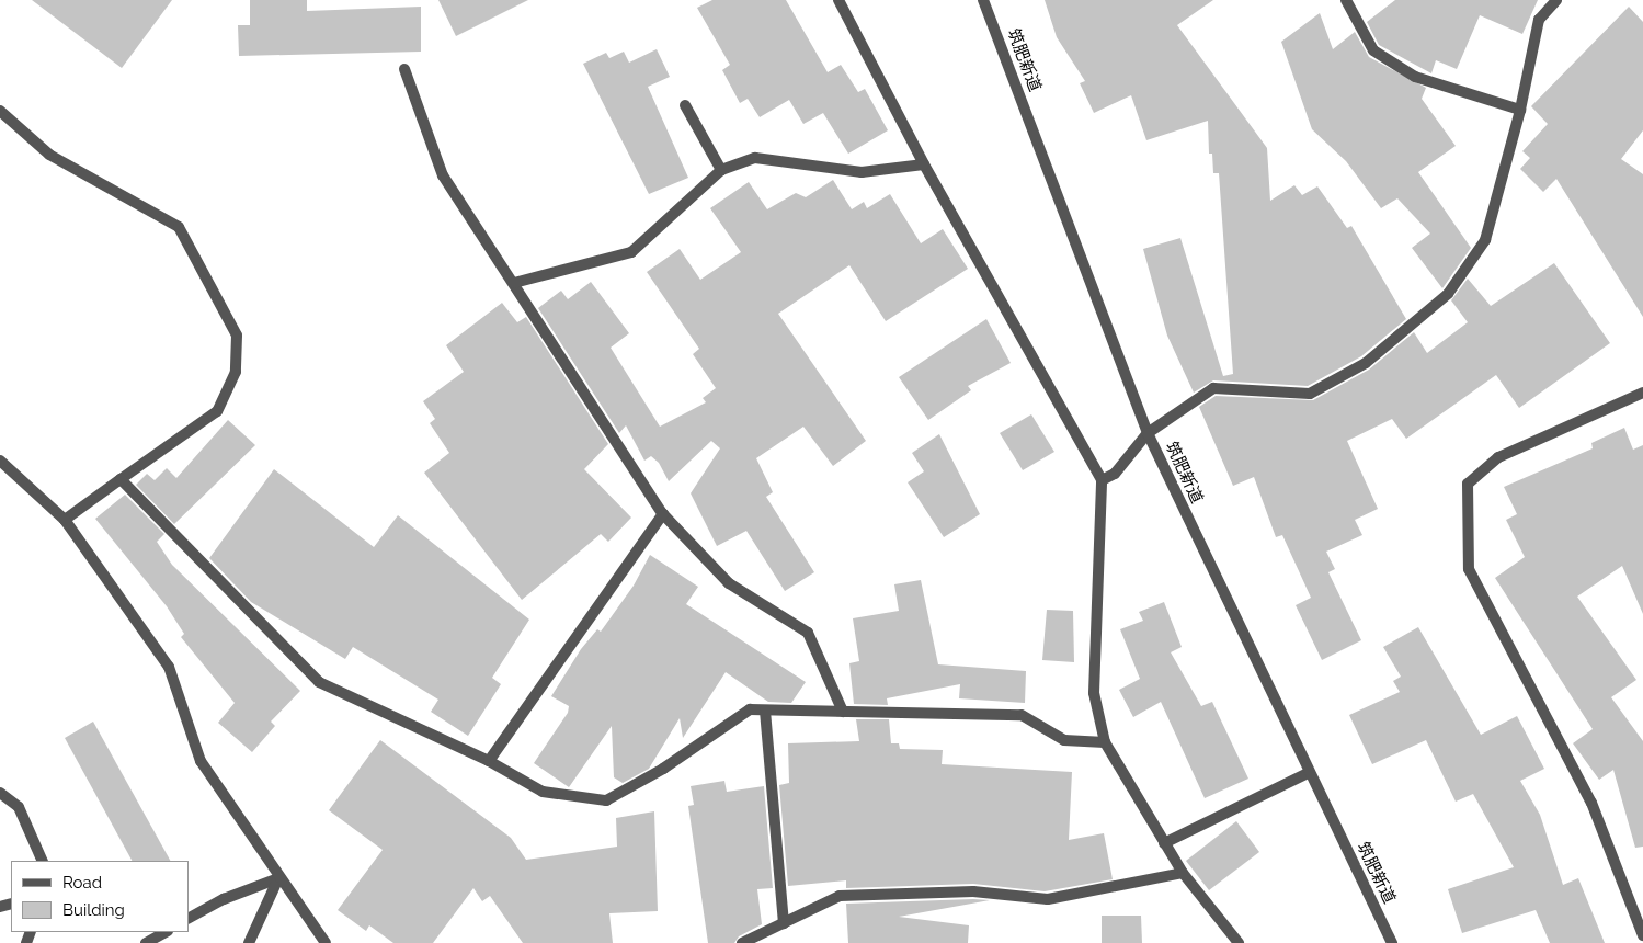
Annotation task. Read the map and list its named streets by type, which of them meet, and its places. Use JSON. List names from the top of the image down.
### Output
{
  "streets": {
    "street": ["筑肥新道"]
  },
  "legend": ["Road", "Building"]
}
